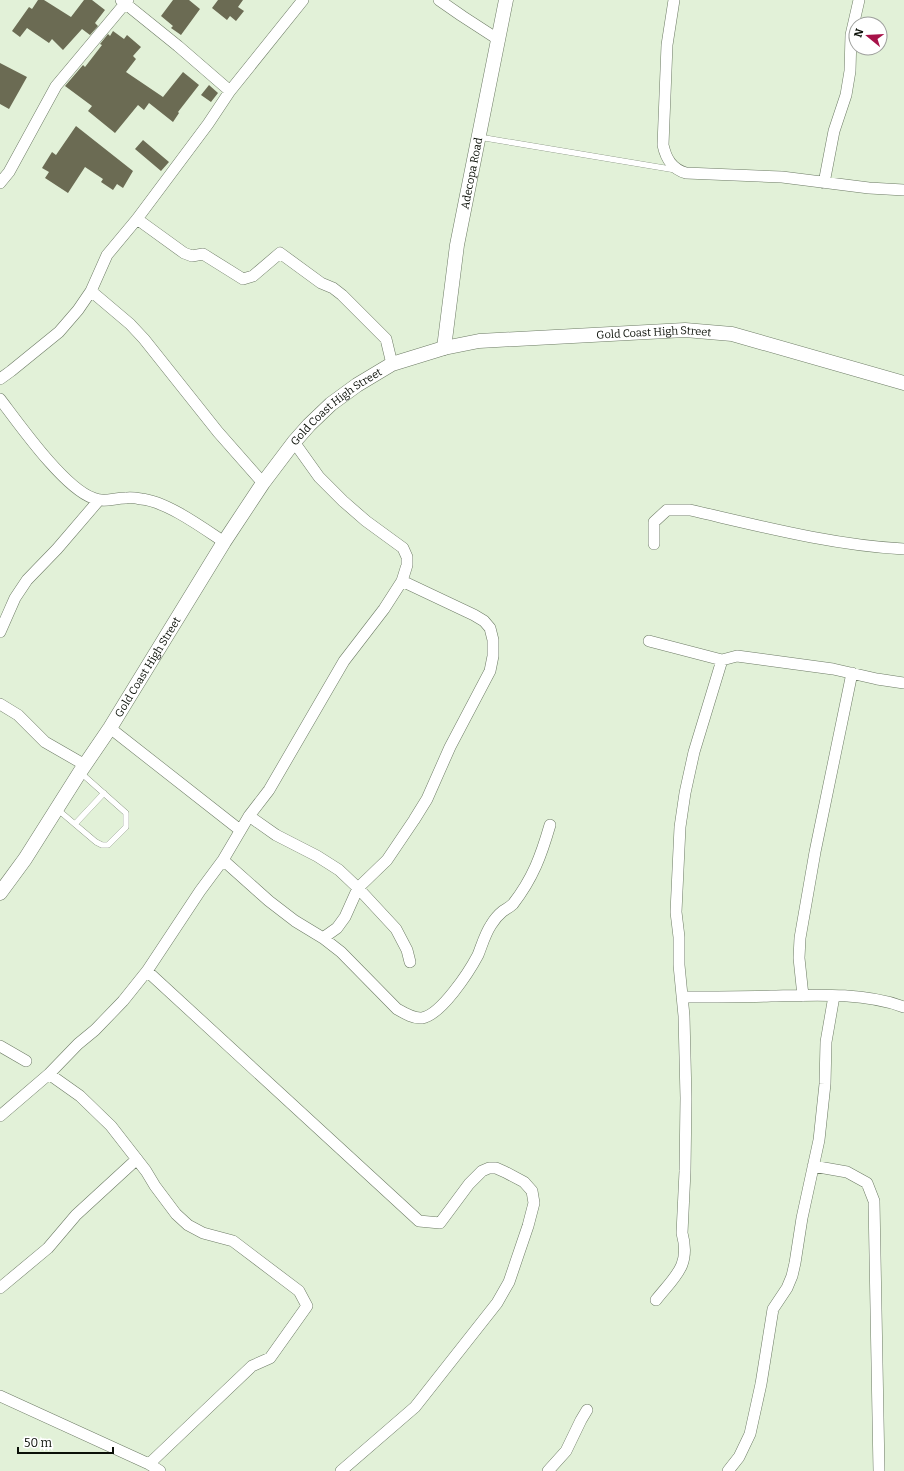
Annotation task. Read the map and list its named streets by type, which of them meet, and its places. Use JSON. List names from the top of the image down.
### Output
{
  "streets": {
    "street": ["Adecopa Road", "Gold Coast High Street"]
  },
  "crossings": [
    ["Adecopa Road", "Gold Coast High Street"]
  ],
  "scale_bar": "50 m",
  "north": "left"
}
